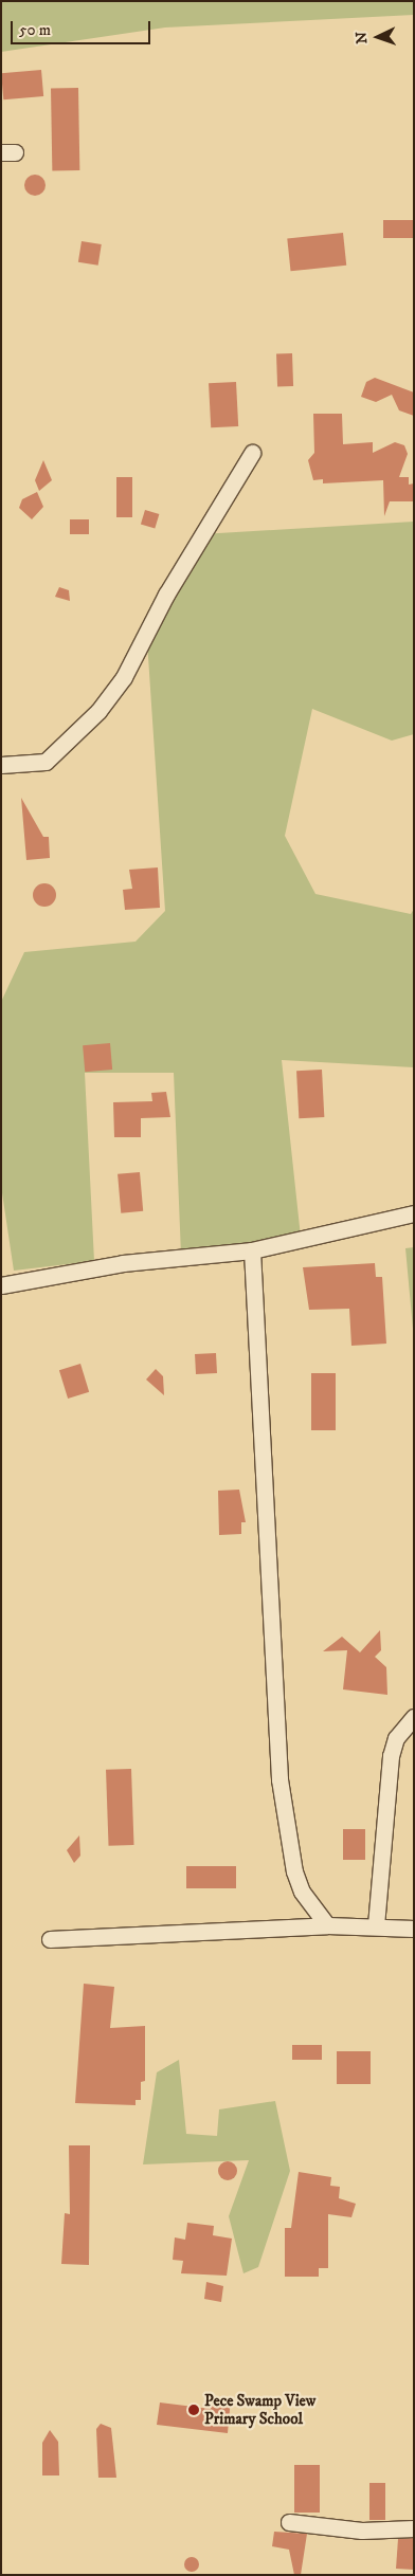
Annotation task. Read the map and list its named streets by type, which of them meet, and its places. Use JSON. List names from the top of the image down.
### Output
{
  "places": ["Pece Swamp View Primary School"],
  "scale_bar": "50 m",
  "north": "left"
}
